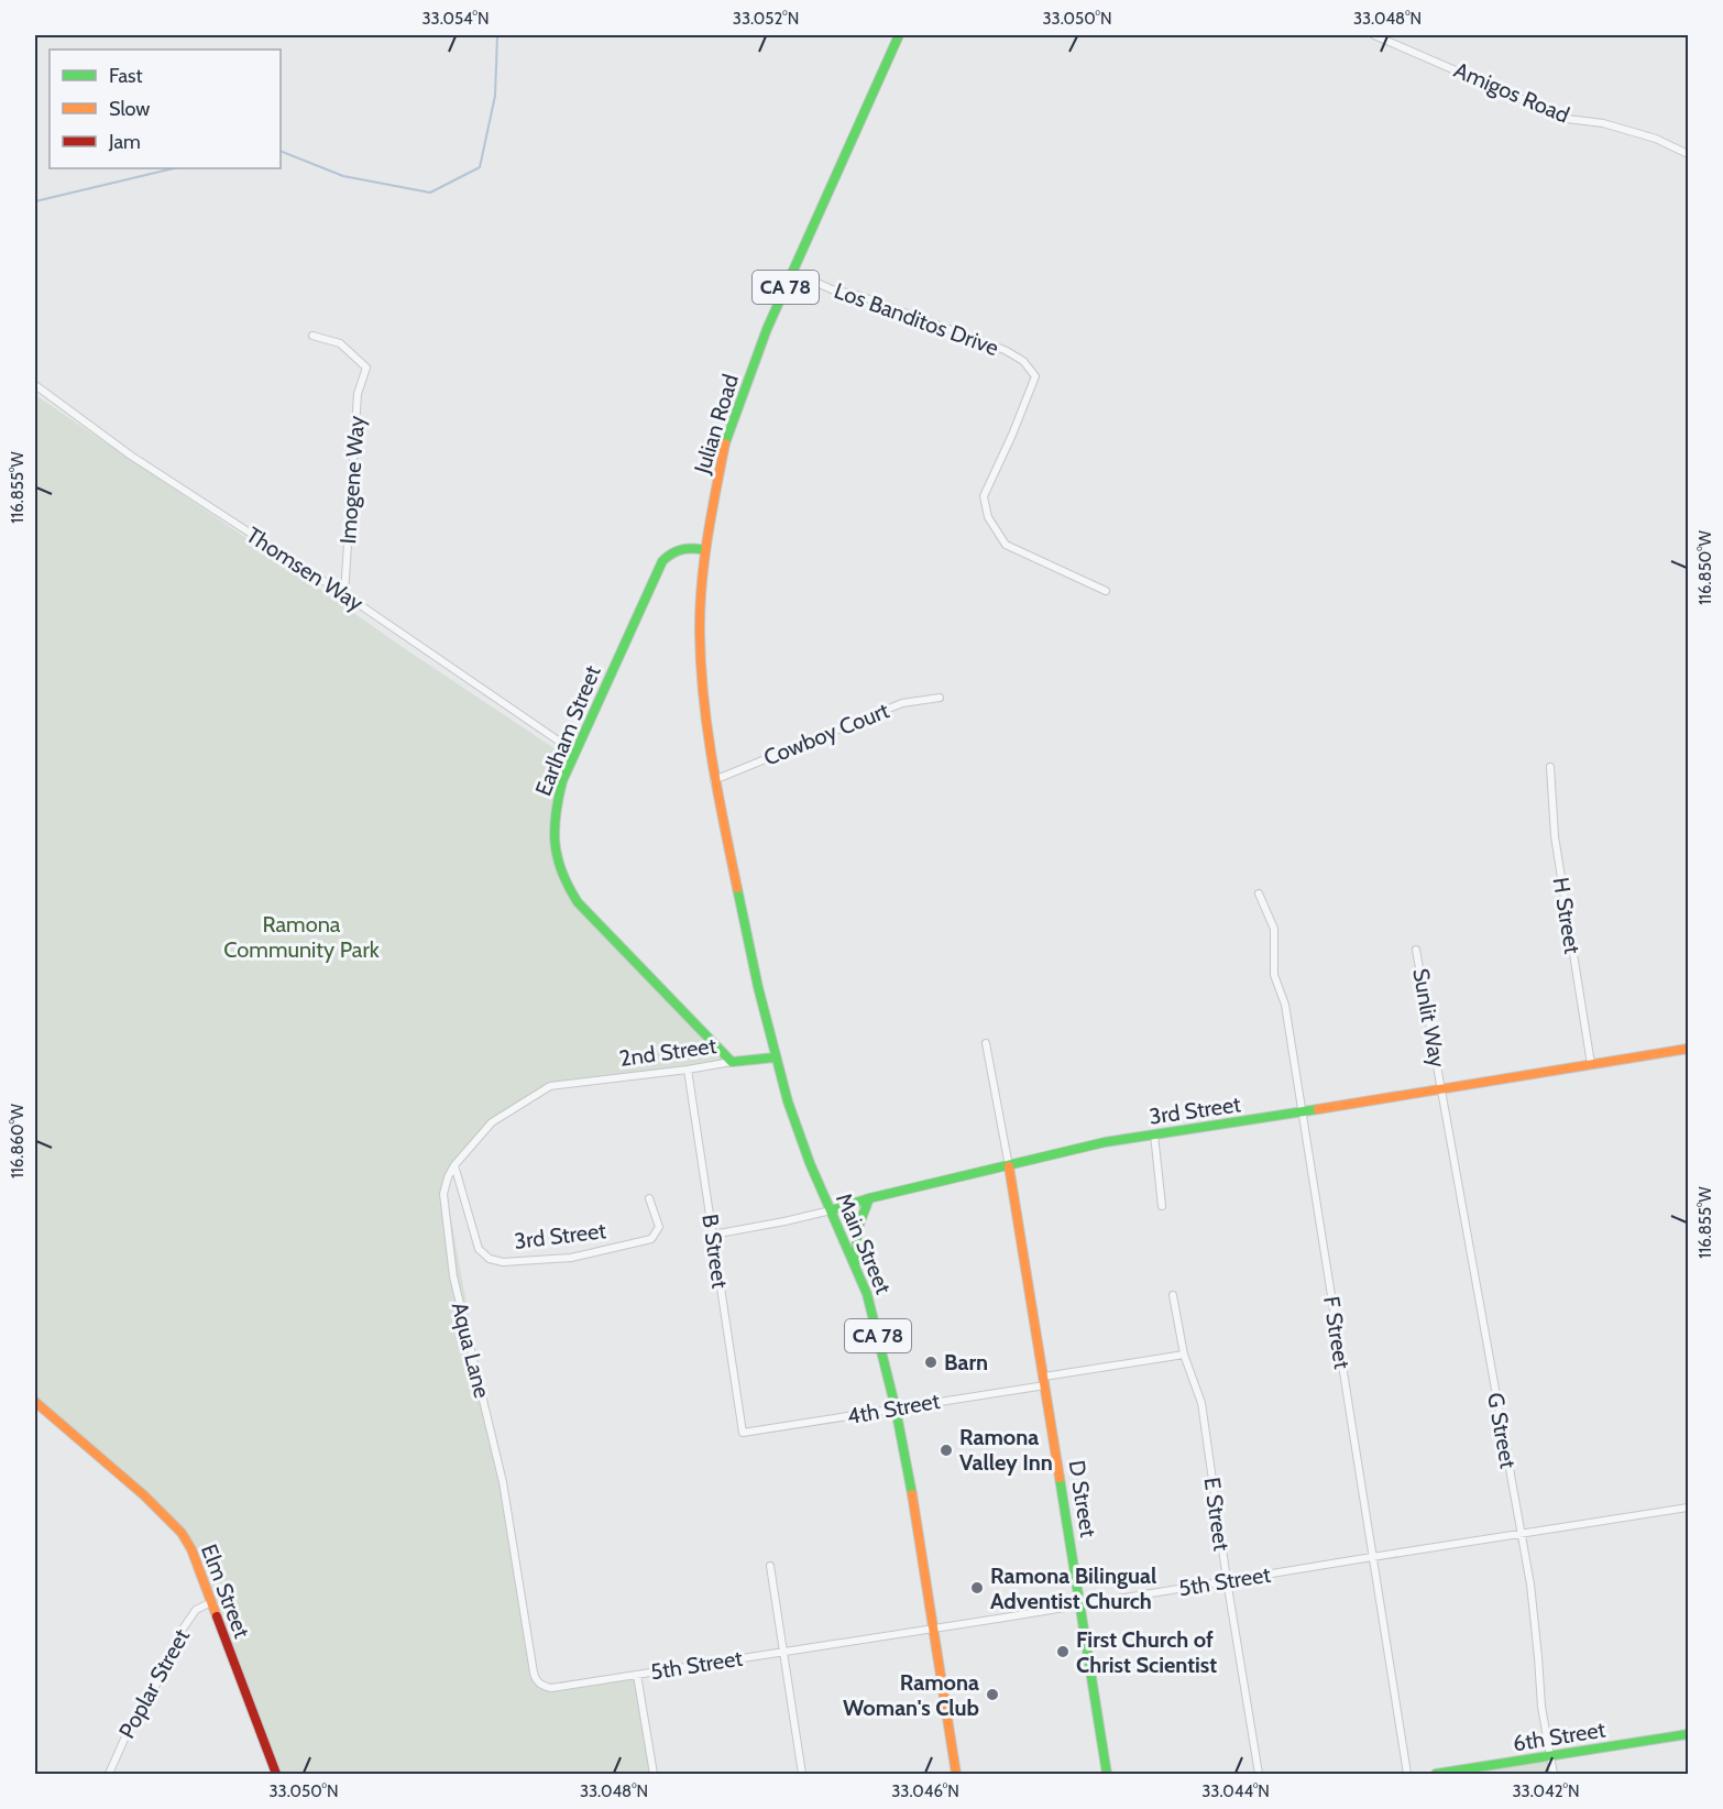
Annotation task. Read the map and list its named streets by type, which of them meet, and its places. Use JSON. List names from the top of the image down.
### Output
{
  "streets": {
    "main road": [
      "CA 78",
      "Julian Road",
      "Earlham Street",
      "2nd Street",
      "3rd Street",
      "Main Street",
      "D Street",
      "Elm Street",
      "6th Street"
    ],
    "street": [
      "Amigos Road",
      "Los Banditos Drive",
      "Imogene Way",
      "Thomsen Way",
      "Cowboy Court",
      "H Street",
      "Sunlit Way",
      "B Street",
      "F Street",
      "Aqua Lane",
      "4th Street",
      "G Street",
      "E Street",
      "5th Street",
      "Poplar Street"
    ]
  },
  "crossings": [
    ["Los Banditos Drive", "Julian Road"],
    ["Julian Road", "Earlham Street"],
    ["Julian Road", "Cowboy Court"],
    ["Julian Road", "Main Street"],
    ["Imogene Way", "Thomsen Way"],
    ["Thomsen Way", "Earlham Street"],
    ["Earlham Street", "2nd Street"],
    ["H Street", "3rd Street"],
    ["Sunlit Way", "3rd Street"],
    ["Sunlit Way", "G Street"],
    ["2nd Street", "Main Street"],
    ["2nd Street", "B Street"],
    ["2nd Street", "Aqua Lane"],
    ["3rd Street", "Main Street"],
    ["3rd Street", "B Street"],
    ["3rd Street", "F Street"],
    ["3rd Street", "Aqua Lane"],
    ["3rd Street", "G Street"],
    ["3rd Street", "D Street"],
    ["Main Street", "4th Street"],
    ["Main Street", "5th Street"],
    ["B Street", "4th Street"],
    ["F Street", "5th Street"],
    ["Aqua Lane", "5th Street"],
    ["4th Street", "D Street"],
    ["4th Street", "E Street"],
    ["G Street", "5th Street"],
    ["G Street", "6th Street"],
    ["D Street", "5th Street"],
    ["E Street", "5th Street"],
    ["Elm Street", "Poplar Street"]
  ],
  "parks": ["Ramona Community Park"],
  "places": [
    "Barn",
    "Ramona Valley Inn",
    "Ramona Bilingual Adventist Church",
    "First Church of Christ Scientist",
    "Ramona Woman's Club"
  ],
  "legend": ["Fast", "Slow", "Jam"],
  "coordinates": [
    "33.054°N",
    "33.052°N",
    "33.050°N",
    "33.048°N",
    "116.855°W",
    "116.850°W",
    "116.860°W",
    "33.046°N",
    "33.044°N",
    "33.042°N"
  ]
}
